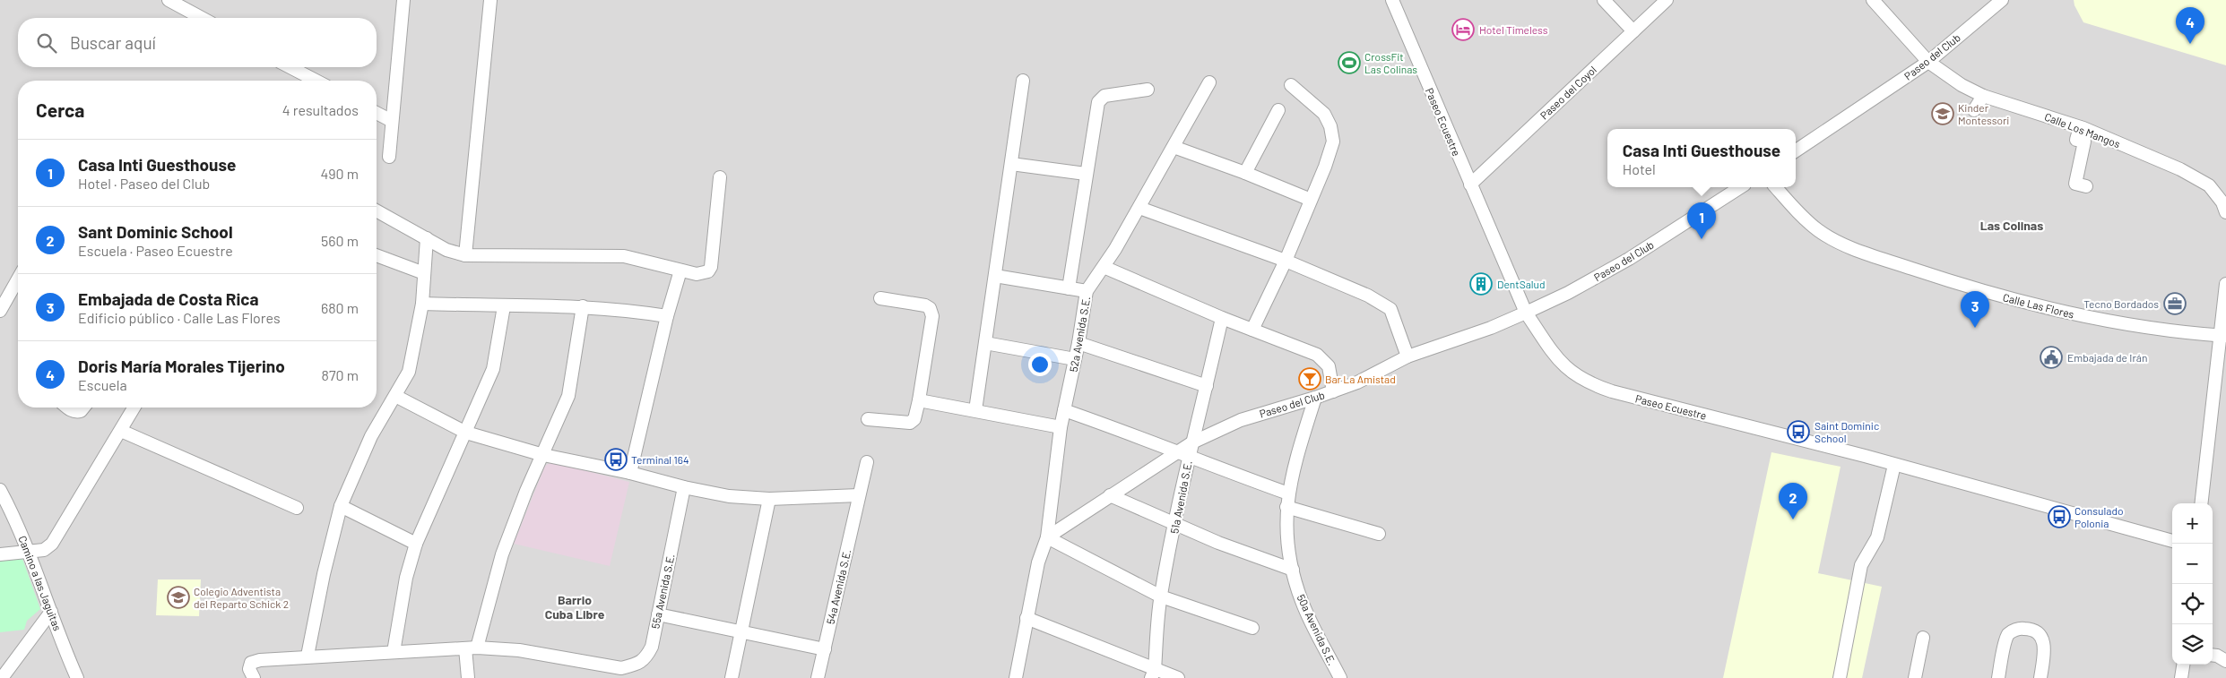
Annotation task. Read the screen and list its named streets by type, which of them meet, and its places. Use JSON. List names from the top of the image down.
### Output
{
  "streets": {
    "street": [
      "Paseo del Club",
      "Paseo del Coyol",
      "Paseo Ecuestre",
      "Calle Los Mangos",
      "Calle Las Flores",
      "52a Avenida S.E.",
      "51a Avenida S.E.",
      "Camino a las Jaguitas",
      "54a Avenida S.E.",
      "55a Avenida S.E.",
      "50a Avenida S.E."
    ]
  },
  "crossings": [
    ["Paseo del Club", "Paseo Ecuestre"],
    ["Paseo del Club", "Calle Los Mangos"],
    ["Paseo del Club", "52a Avenida S.E."],
    ["Paseo del Club", "51a Avenida S.E."],
    ["Paseo del Club", "50a Avenida S.E."],
    ["Paseo del Coyol", "Paseo Ecuestre"]
  ],
  "districts": ["Las Colinas", "Barrio Cuba Libre"],
  "places": {
    "hotel": ["Hotel Timeless"],
    "sports": ["CrossFit Las Colinas"],
    "school or university": ["Kinder Montessori", "Colegio Adventista del Reparto Schick 2"],
    "building": ["DentSalud"],
    "office": ["Tecno Bordados"],
    "public building": ["Embajada de Irán"],
    "bar": ["Bar La Amistad"],
    "bus stop": ["Saint Dominic School", "Terminal 164", "Consulado Polonia"]
  },
  "page": {
    "pins": [
      "4",
      "1",
      "3",
      "2"
    ],
    "search": "Buscar aquí",
    "heading": ["Cerca", "4 resultados"],
    "popup": ["Casa Inti Guesthouse", "Hotel"],
    "list": [
      {
        "mark": "1",
        "name": "Casa Inti Guesthouse",
        "note": "Hotel · Paseo del Club",
        "value": "490 m"
      },
      {
        "mark": "2",
        "name": "Sant Dominic School",
        "note": "Escuela · Paseo Ecuestre",
        "value": "560 m"
      },
      {
        "mark": "3",
        "name": "Embajada de Costa Rica",
        "note": "Edificio público · Calle Las Flores",
        "value": "680 m"
      },
      {
        "mark": "4",
        "name": "Doris María Morales Tijerino",
        "note": "Escuela",
        "value": "870 m"
      }
    ],
    "map_buttons": ["+", "−"]
  }
}
